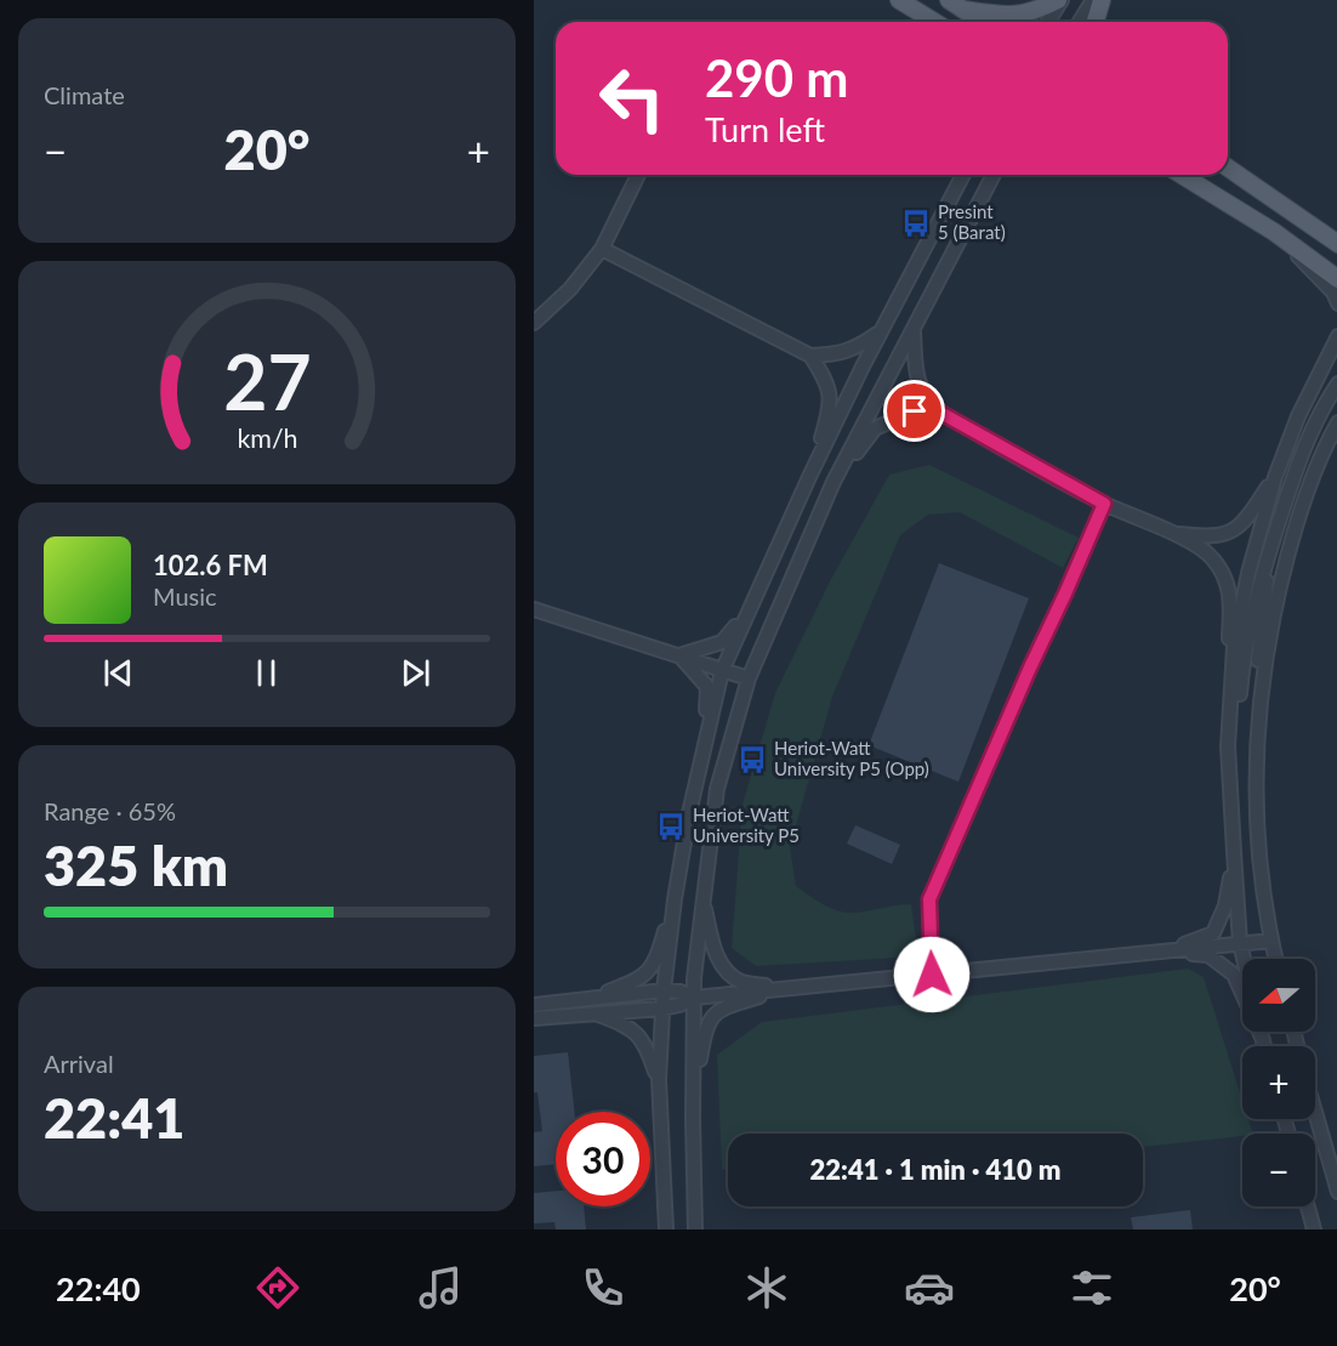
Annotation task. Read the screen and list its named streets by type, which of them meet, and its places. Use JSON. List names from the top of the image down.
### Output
{
  "places": {
    "bus stop": ["Presint 5 (Barat)", "Heriot-Watt University P5 (Opp)", "Heriot-Watt University P5"]
  },
  "north": "left",
  "page": {
    "tile": [
      "Climate",
      ["Range · 65%", "325 km"],
      ["Arrival", "22:41"]
    ],
    "turn": ["290 m", "Turn left"],
    "heat": ["−", "20°", "+"],
    "song": ["102.6 FM", "Music"],
    "map_buttons": ["+", "−"],
    "limit": "30",
    "trip": "22:41 · 1 min · 410 m",
    "tabs": ["22:40", "20°"],
    "gauge": ["27", "km/h"]
  }
}
